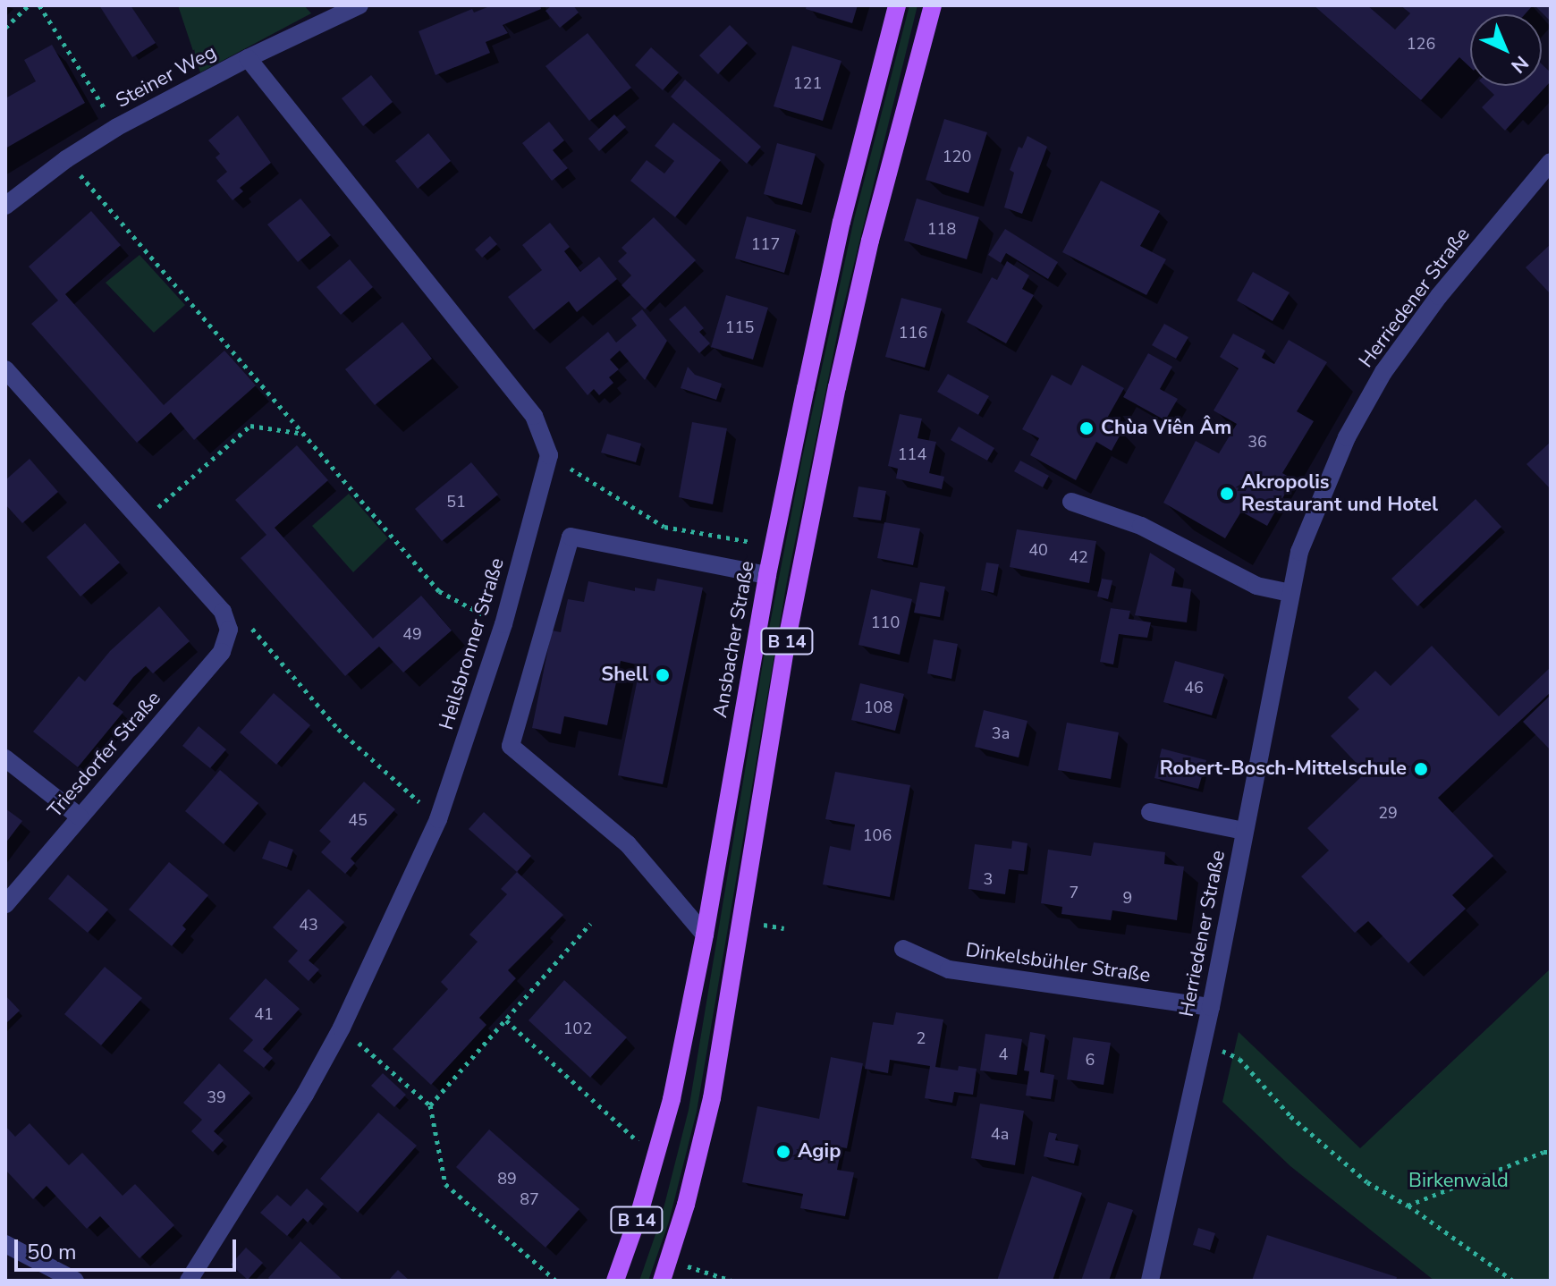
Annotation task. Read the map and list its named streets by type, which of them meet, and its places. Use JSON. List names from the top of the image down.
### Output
{
  "streets": {
    "main road": ["Ansbacher Straße", "B 14"],
    "street": [
      "Steiner Weg",
      "Herriedener Straße",
      "Heilsbronner Straße",
      "Triesdorfer Straße",
      "Dinkelsbühler Straße"
    ]
  },
  "crossings": [
    ["Herriedener Straße", "Dinkelsbühler Straße"]
  ],
  "parks": ["Birkenwald"],
  "places": [
    "Chùa Viên Âm",
    "Akropolis Restaurant und Hotel",
    "Shell",
    "Robert-Bosch-Mittelschule",
    "Agip"
  ],
  "house_numbers": [
    "126",
    "121",
    "120",
    "118",
    "117",
    "115",
    "116",
    "36",
    "114",
    "51",
    "40",
    "42",
    "110",
    "49",
    "46",
    "108",
    "3a",
    "29",
    "45",
    "106",
    "3",
    "7",
    "9",
    "43",
    "41",
    "102",
    "2",
    "4",
    "6",
    "39",
    "4a",
    "89",
    "87"
  ],
  "scale_bar": "50 m",
  "north": "bottom right"
}
